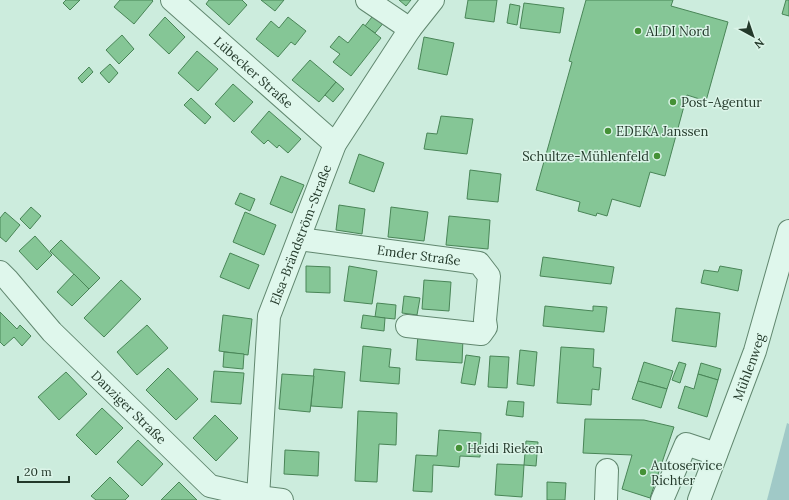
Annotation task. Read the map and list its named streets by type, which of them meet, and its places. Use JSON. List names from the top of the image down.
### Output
{
  "streets": {
    "street": [
      "Lübecker Straße",
      "Elsa-Brändström-Straße",
      "Emder Straße",
      "Mühlenweg",
      "Danziger Straße"
    ]
  },
  "crossings": [
    ["Lübecker Straße", "Elsa-Brändström-Straße"],
    ["Elsa-Brändström-Straße", "Emder Straße"],
    ["Elsa-Brändström-Straße", "Danziger Straße"]
  ],
  "places": [
    "ALDI Nord",
    "Post-Agentur",
    "EDEKA Janssen",
    "Schultze-Mühlenfeld",
    "Heidi Rieken",
    "Autoservice Richter"
  ],
  "scale_bar": "20 m",
  "north": "bottom right"
}
